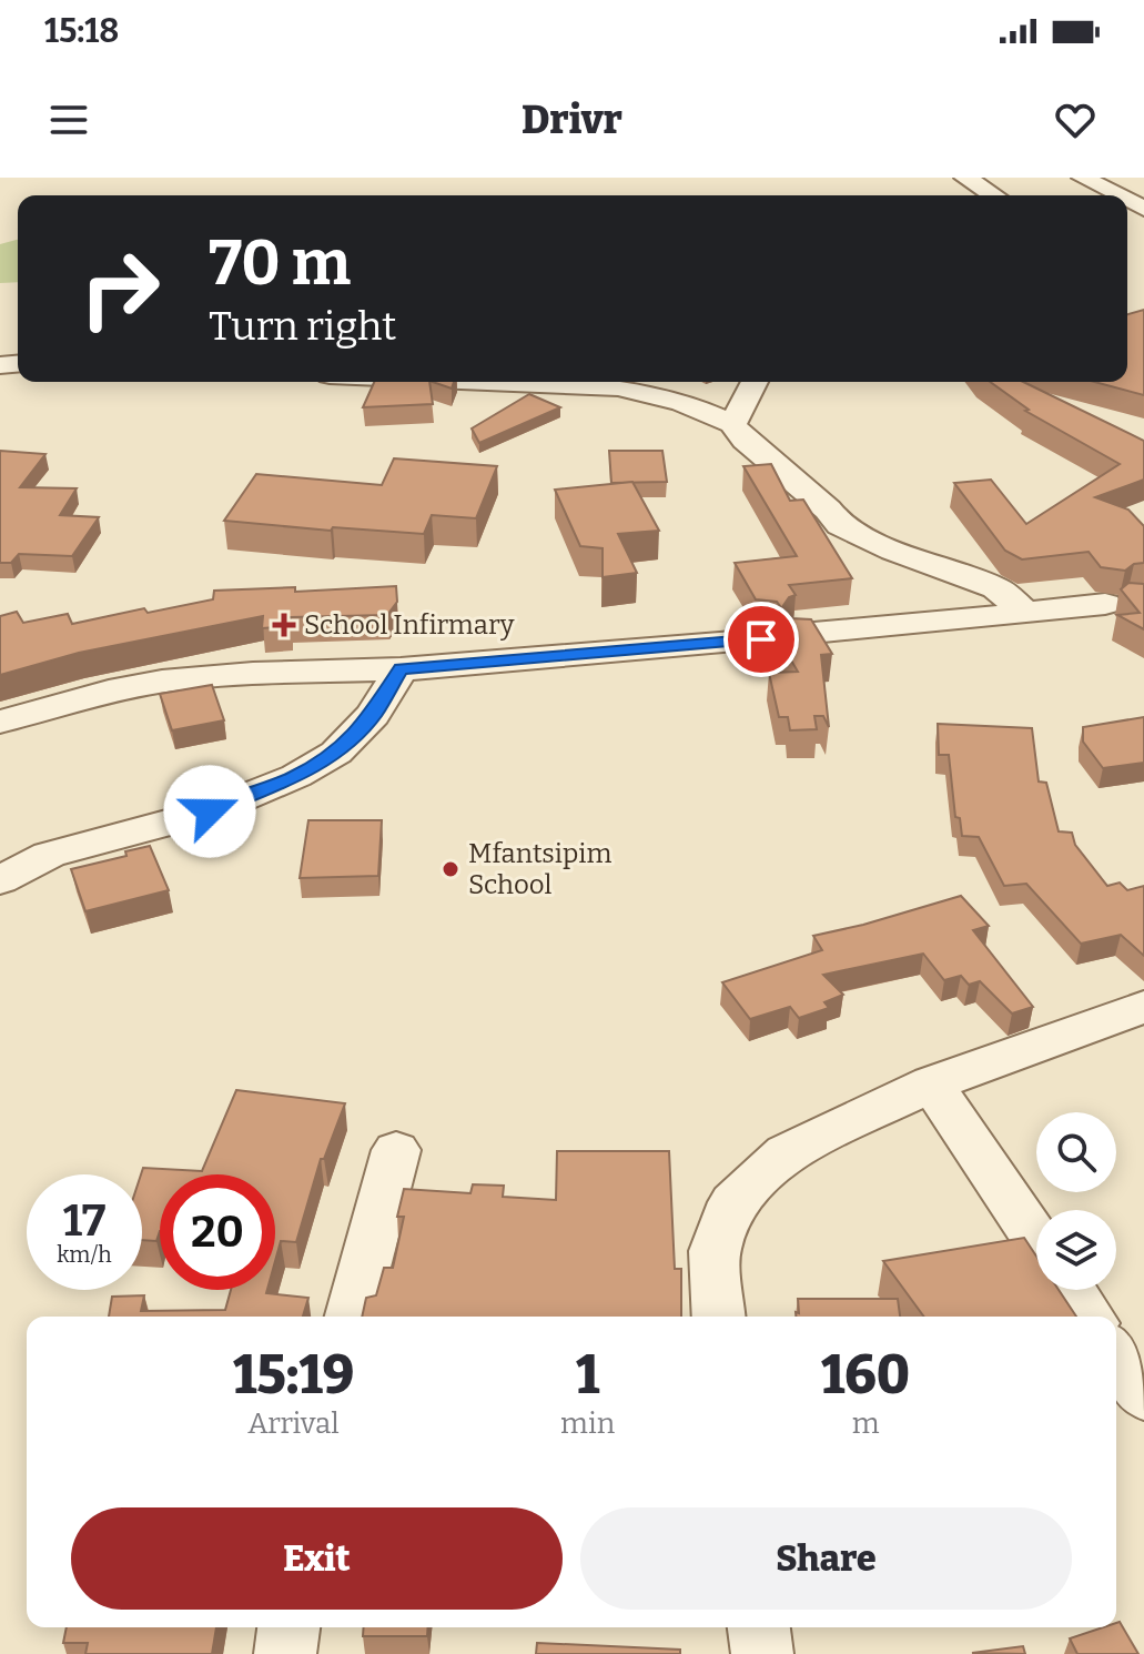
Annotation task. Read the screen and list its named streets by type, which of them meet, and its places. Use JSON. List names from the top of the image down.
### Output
{
  "places": {
    "health": ["School Infirmary"],
    "other": ["Mfantsipim School"]
  },
  "page": {
    "status": "15:18",
    "header": "Drivr",
    "turn": ["70 m", "Turn right"],
    "speed": "17 km/h",
    "limit": "20",
    "eta": [
      "15:19",
      "Arrival",
      "1",
      "min",
      "160",
      "m"
    ],
    "buttons": ["Exit", "Share"]
  }
}
